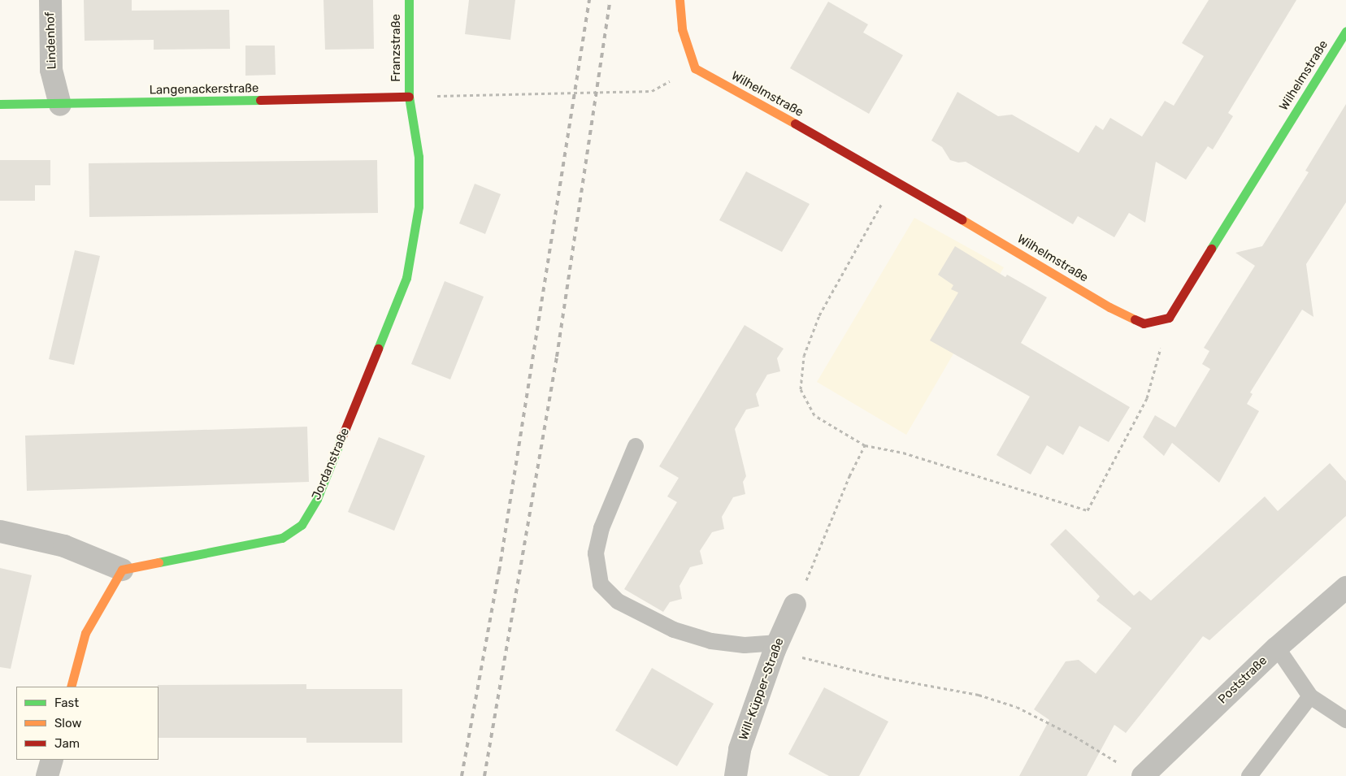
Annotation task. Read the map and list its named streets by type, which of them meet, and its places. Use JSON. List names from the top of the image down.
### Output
{
  "streets": {
    "street": [
      "Lindenhof",
      "Franzstraße",
      "Wilhelmstraße",
      "Langenackerstraße",
      "Jordanstraße",
      "Poststraße",
      "Will-Küpper-Straße"
    ]
  },
  "crossings": [
    ["Lindenhof", "Langenackerstraße"],
    ["Franzstraße", "Langenackerstraße"],
    ["Franzstraße", "Jordanstraße"],
    ["Langenackerstraße", "Jordanstraße"]
  ],
  "legend": ["Fast", "Slow", "Jam"]
}
